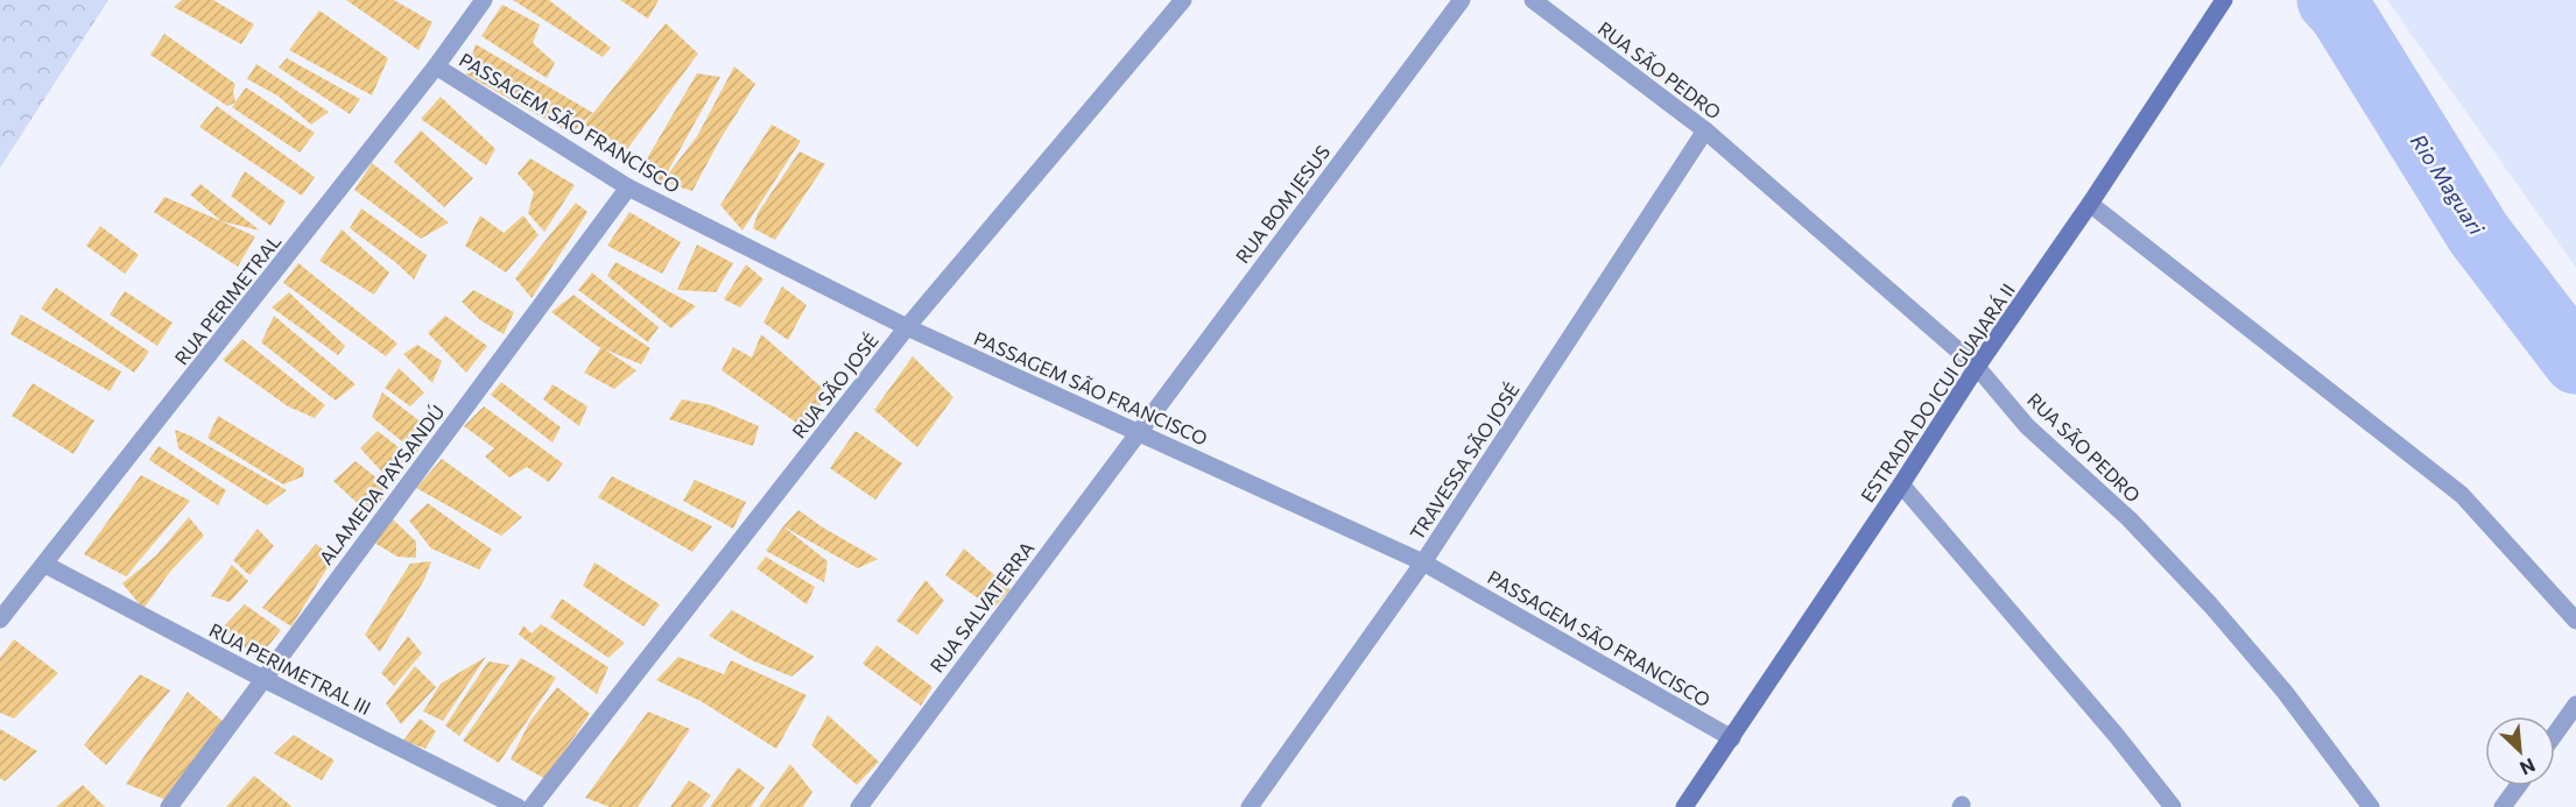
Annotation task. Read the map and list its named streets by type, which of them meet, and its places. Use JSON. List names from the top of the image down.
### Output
{
  "streets": {
    "main road": ["ESTRADA DO ICUI GUAJARÁ II"],
    "street": [
      "RUA SÃO PEDRO",
      "PASSAGEM SÃO FRANCISCO",
      "RUA BOM JESUS",
      "RUA PERIMETRAL",
      "RUA SÃO JOSÉ",
      "TRAVESSA SÃO JOSÉ",
      "ALAMEDA PAYSANDÚ",
      "RUA SALVATERRA",
      "RUA PERIMETRAL III"
    ]
  },
  "crossings": [
    ["RUA SÃO PEDRO", "ESTRADA DO ICUI GUAJARÁ II"],
    ["RUA SÃO PEDRO", "TRAVESSA SÃO JOSÉ"],
    ["PASSAGEM SÃO FRANCISCO", "RUA BOM JESUS"],
    ["PASSAGEM SÃO FRANCISCO", "RUA PERIMETRAL"],
    ["PASSAGEM SÃO FRANCISCO", "RUA SÃO JOSÉ"],
    ["PASSAGEM SÃO FRANCISCO", "ESTRADA DO ICUI GUAJARÁ II"],
    ["PASSAGEM SÃO FRANCISCO", "TRAVESSA SÃO JOSÉ"],
    ["PASSAGEM SÃO FRANCISCO", "ALAMEDA PAYSANDÚ"],
    ["PASSAGEM SÃO FRANCISCO", "RUA SALVATERRA"],
    ["RUA BOM JESUS", "RUA SALVATERRA"],
    ["RUA PERIMETRAL", "RUA PERIMETRAL III"],
    ["ALAMEDA PAYSANDÚ", "RUA PERIMETRAL III"]
  ],
  "water": ["Rio Maguari"],
  "north": "bottom right"
}
